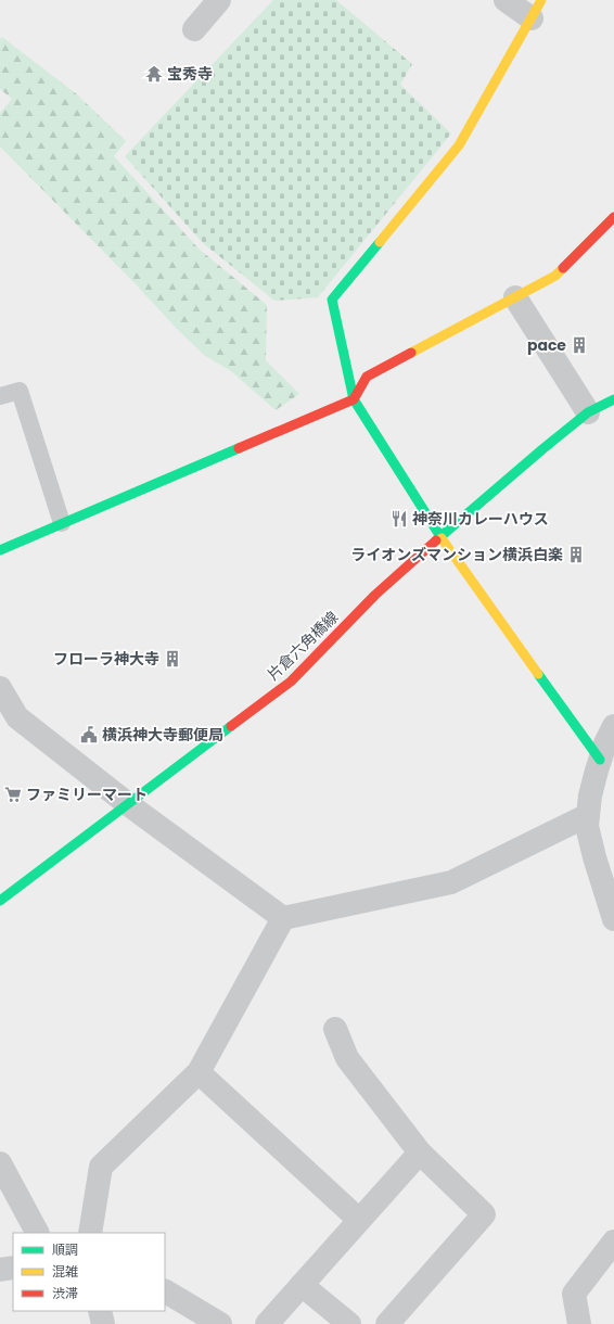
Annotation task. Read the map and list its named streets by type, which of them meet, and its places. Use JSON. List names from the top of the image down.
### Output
{
  "streets": {
    "street": ["片倉六角橋線"]
  },
  "places": {
    "temple": ["宝秀寺"],
    "building": ["pace", "ライオンズマンション横浜白楽", "フローラ神大寺"],
    "restaurant": ["神奈川カレーハウス"],
    "public building": ["横浜神大寺郵便局"],
    "supermarket": ["ファミリーマート"]
  },
  "legend": ["順調", "混雑", "渋滞"]
}
